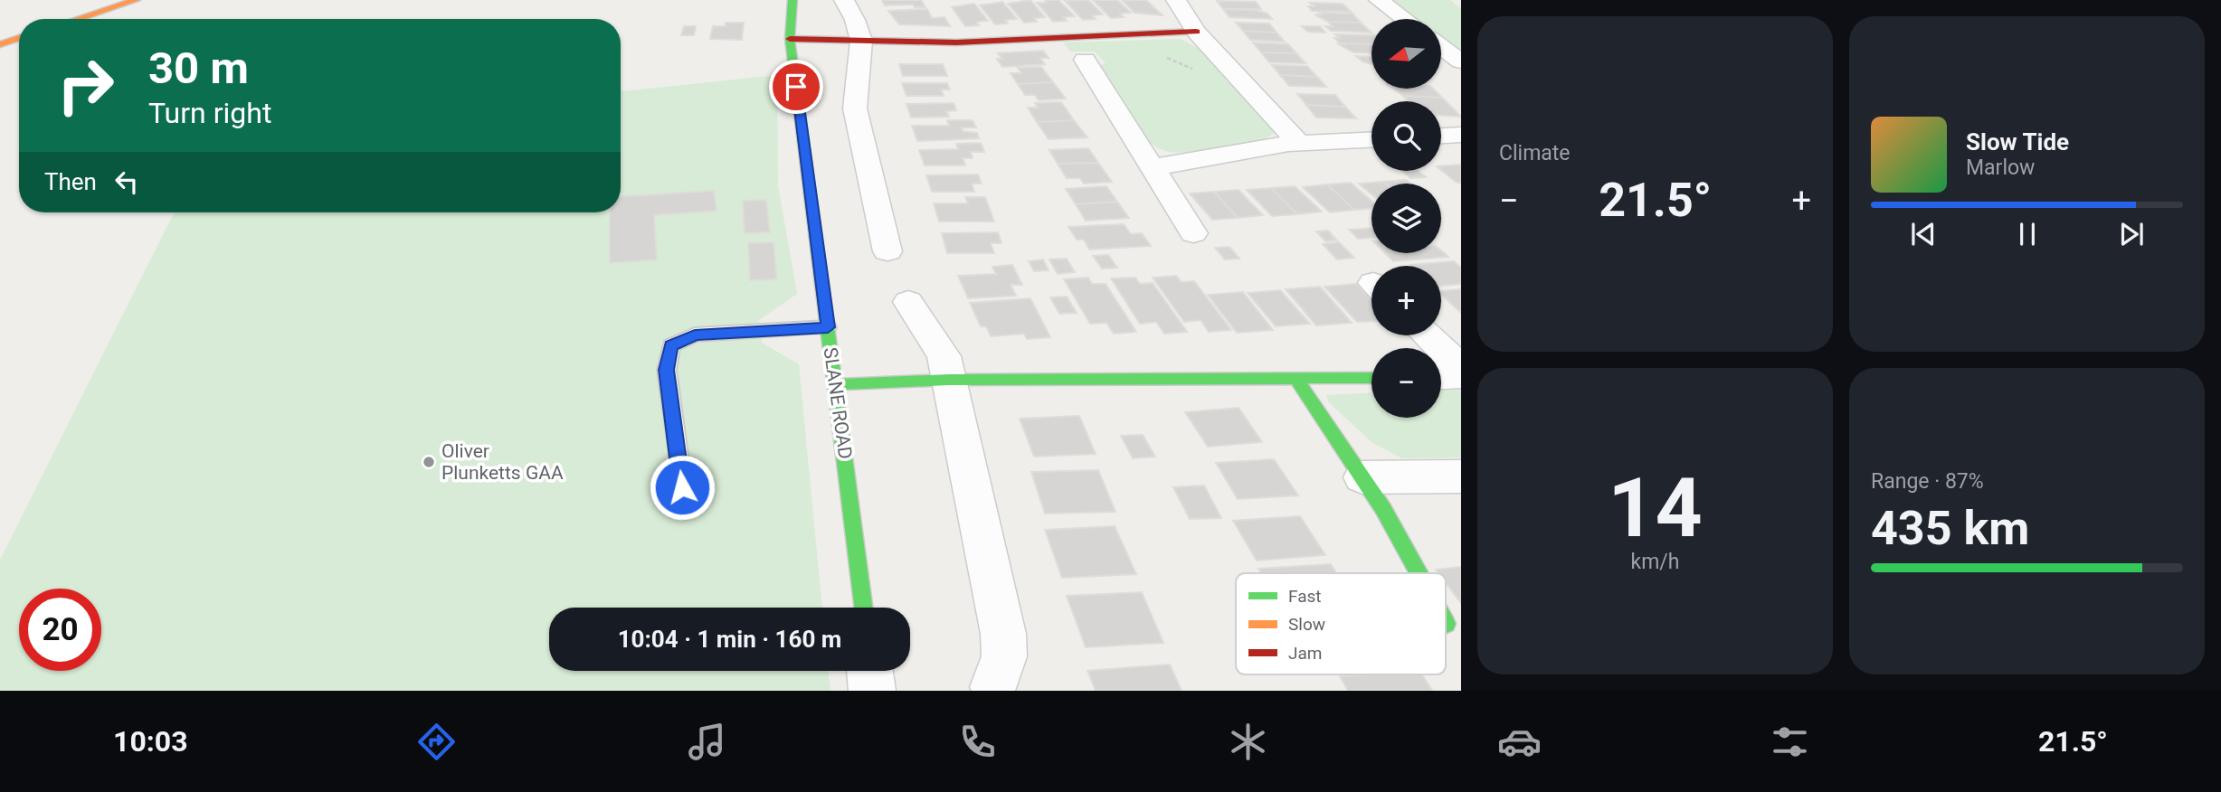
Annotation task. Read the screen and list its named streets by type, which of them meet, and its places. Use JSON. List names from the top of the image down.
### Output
{
  "streets": {
    "street": ["SLANE ROAD"]
  },
  "places": ["Oliver Plunketts GAA"],
  "legend": ["Fast", "Slow", "Jam"],
  "north": "left",
  "page": {
    "tile": [
      "Climate",
      ["14", "km/h"],
      ["Range · 87%", "435 km"]
    ],
    "map_buttons": ["+", "−"],
    "turn": ["30 m", "Turn right"],
    "song": ["Slow Tide", "Marlow"],
    "then": "Then",
    "heat": ["−", "21.5°", "+"],
    "limit": "20",
    "trip": "10:04 · 1 min · 160 m",
    "tabs": ["10:03", "21.5°"]
  }
}
